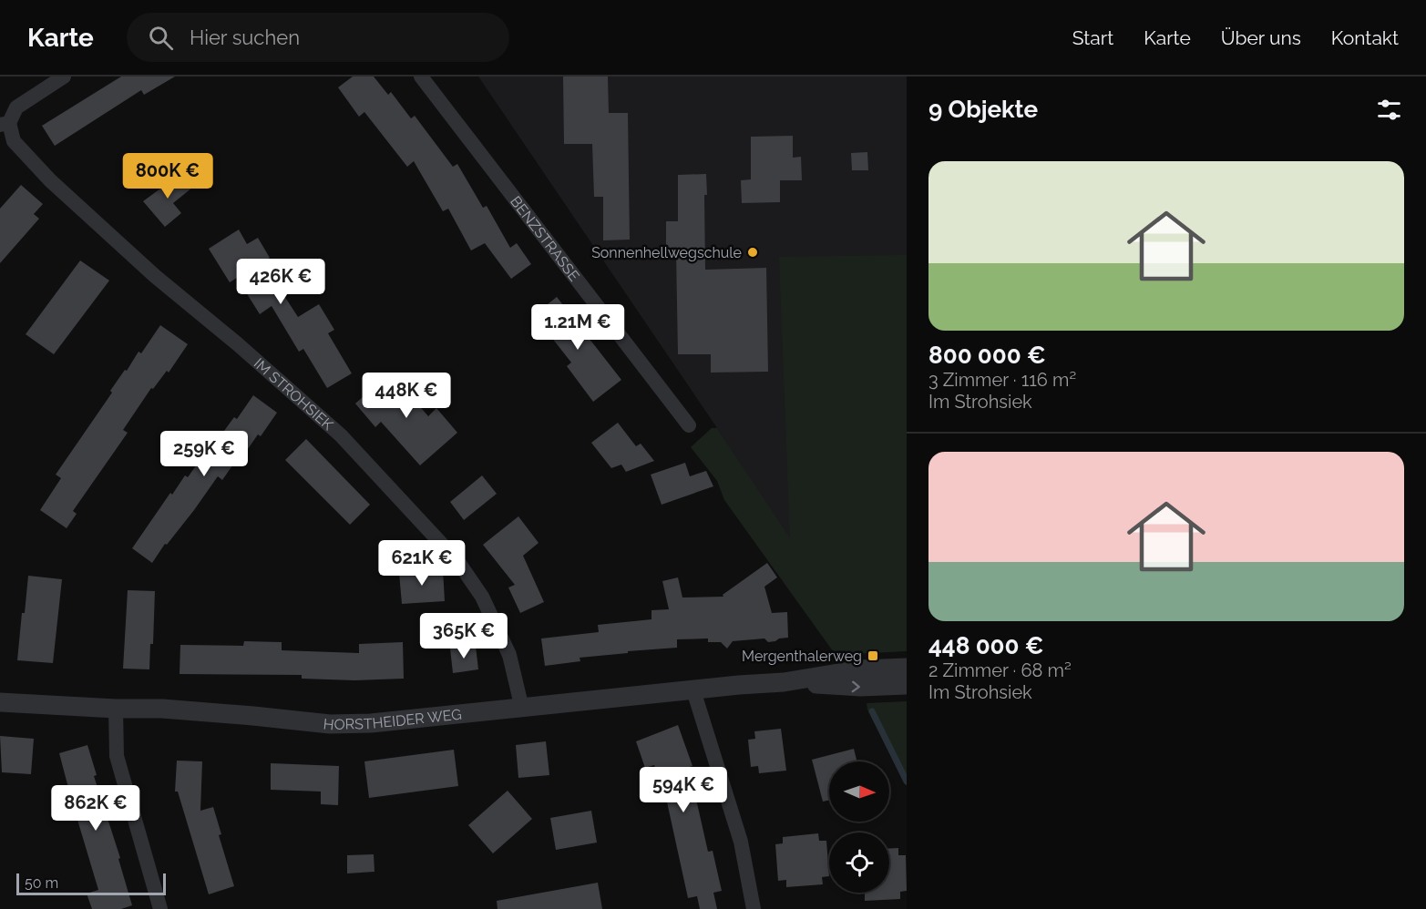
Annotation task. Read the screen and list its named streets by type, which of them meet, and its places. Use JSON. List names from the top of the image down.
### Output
{
  "streets": {
    "street": ["BENZSTRASSE", "IM STROHSIEK", "HORSTHEIDER WEG"]
  },
  "crossings": [
    ["IM STROHSIEK", "HORSTHEIDER WEG"]
  ],
  "places": {
    "other": ["Sonnenhellwegschule"],
    "transit": ["Mergenthalerweg"]
  },
  "scale_bar": "50 m",
  "north": "right",
  "page": {
    "header": "Karte",
    "search": "Hier suchen",
    "nav": [
      "Start",
      "Karte",
      "Über uns",
      "Kontakt"
    ],
    "heading": "9 Objekte",
    "list": [
      {
        "name": "800 000 €",
        "note": "3 Zimmer · 116 m² · Im Strohsiek"
      },
      {
        "name": "448 000 €",
        "note": "2 Zimmer · 68 m² · Im Strohsiek"
      }
    ],
    "price": [
      "800K €",
      "426K €",
      "1.21M €",
      "448K €",
      "259K €",
      "621K €",
      "365K €",
      "594K €",
      "862K €"
    ],
    "scale": "50 m"
  }
}
